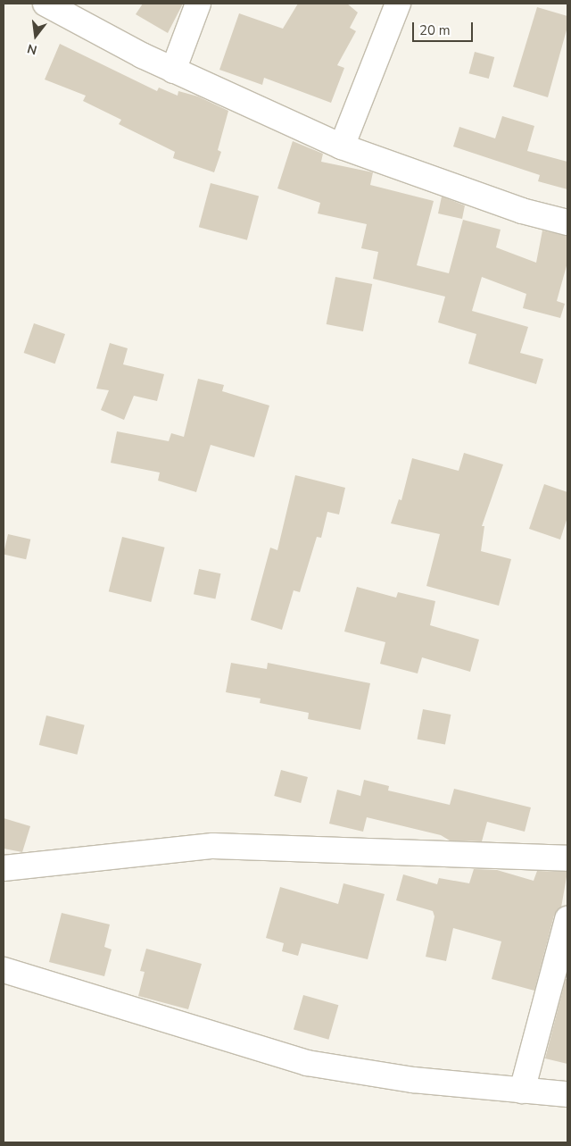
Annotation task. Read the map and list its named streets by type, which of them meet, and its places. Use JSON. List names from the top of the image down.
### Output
{
  "scale_bar": "20 m",
  "north": "bottom"
}
